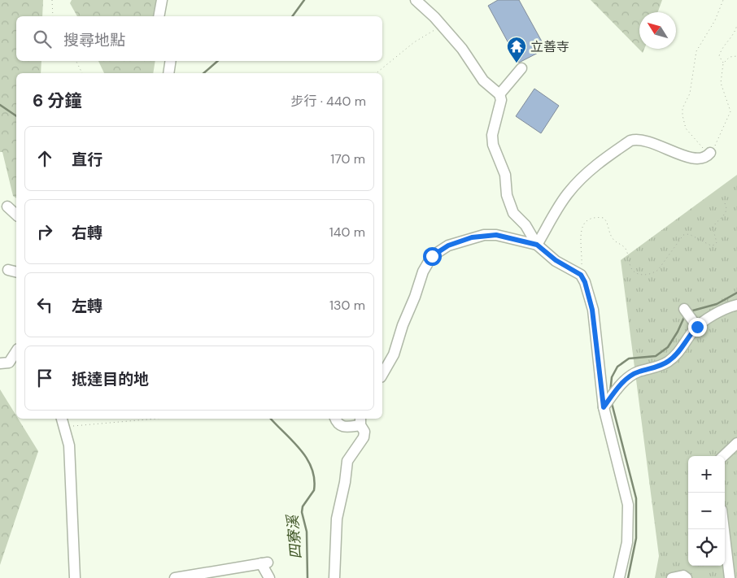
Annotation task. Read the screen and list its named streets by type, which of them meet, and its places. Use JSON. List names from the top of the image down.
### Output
{
  "water": ["四寮溪"],
  "places": {
    "temple": ["立善寺"]
  },
  "north": "top left",
  "page": {
    "search": "搜尋地點",
    "heading": ["6 分鐘", "步行 · 440 m"],
    "list": [
      ["直行", "170 m"],
      ["右轉", "140 m"],
      ["左轉", "130 m"],
      "抵達目的地"
    ],
    "map_buttons": ["+", "−"]
  }
}
